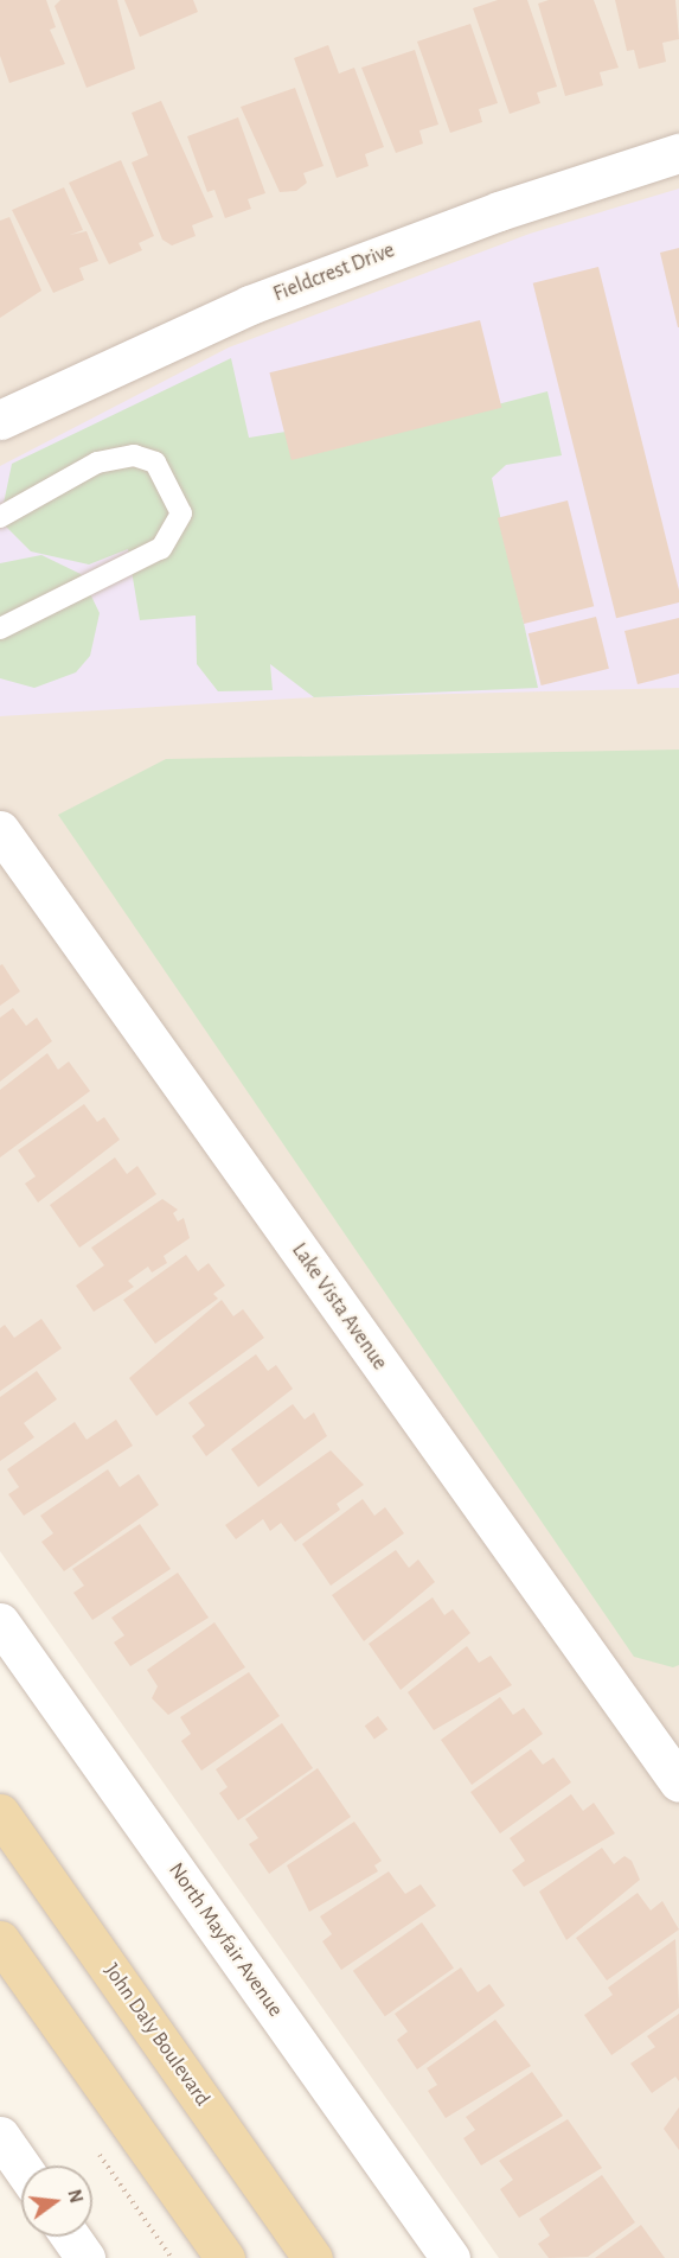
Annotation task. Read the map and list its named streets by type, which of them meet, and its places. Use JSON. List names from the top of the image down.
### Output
{
  "streets": {
    "main road": ["John Daly Boulevard"],
    "street": ["Fieldcrest Drive", "Lake Vista Avenue", "North Mayfair Avenue"]
  },
  "north": "right"
}
